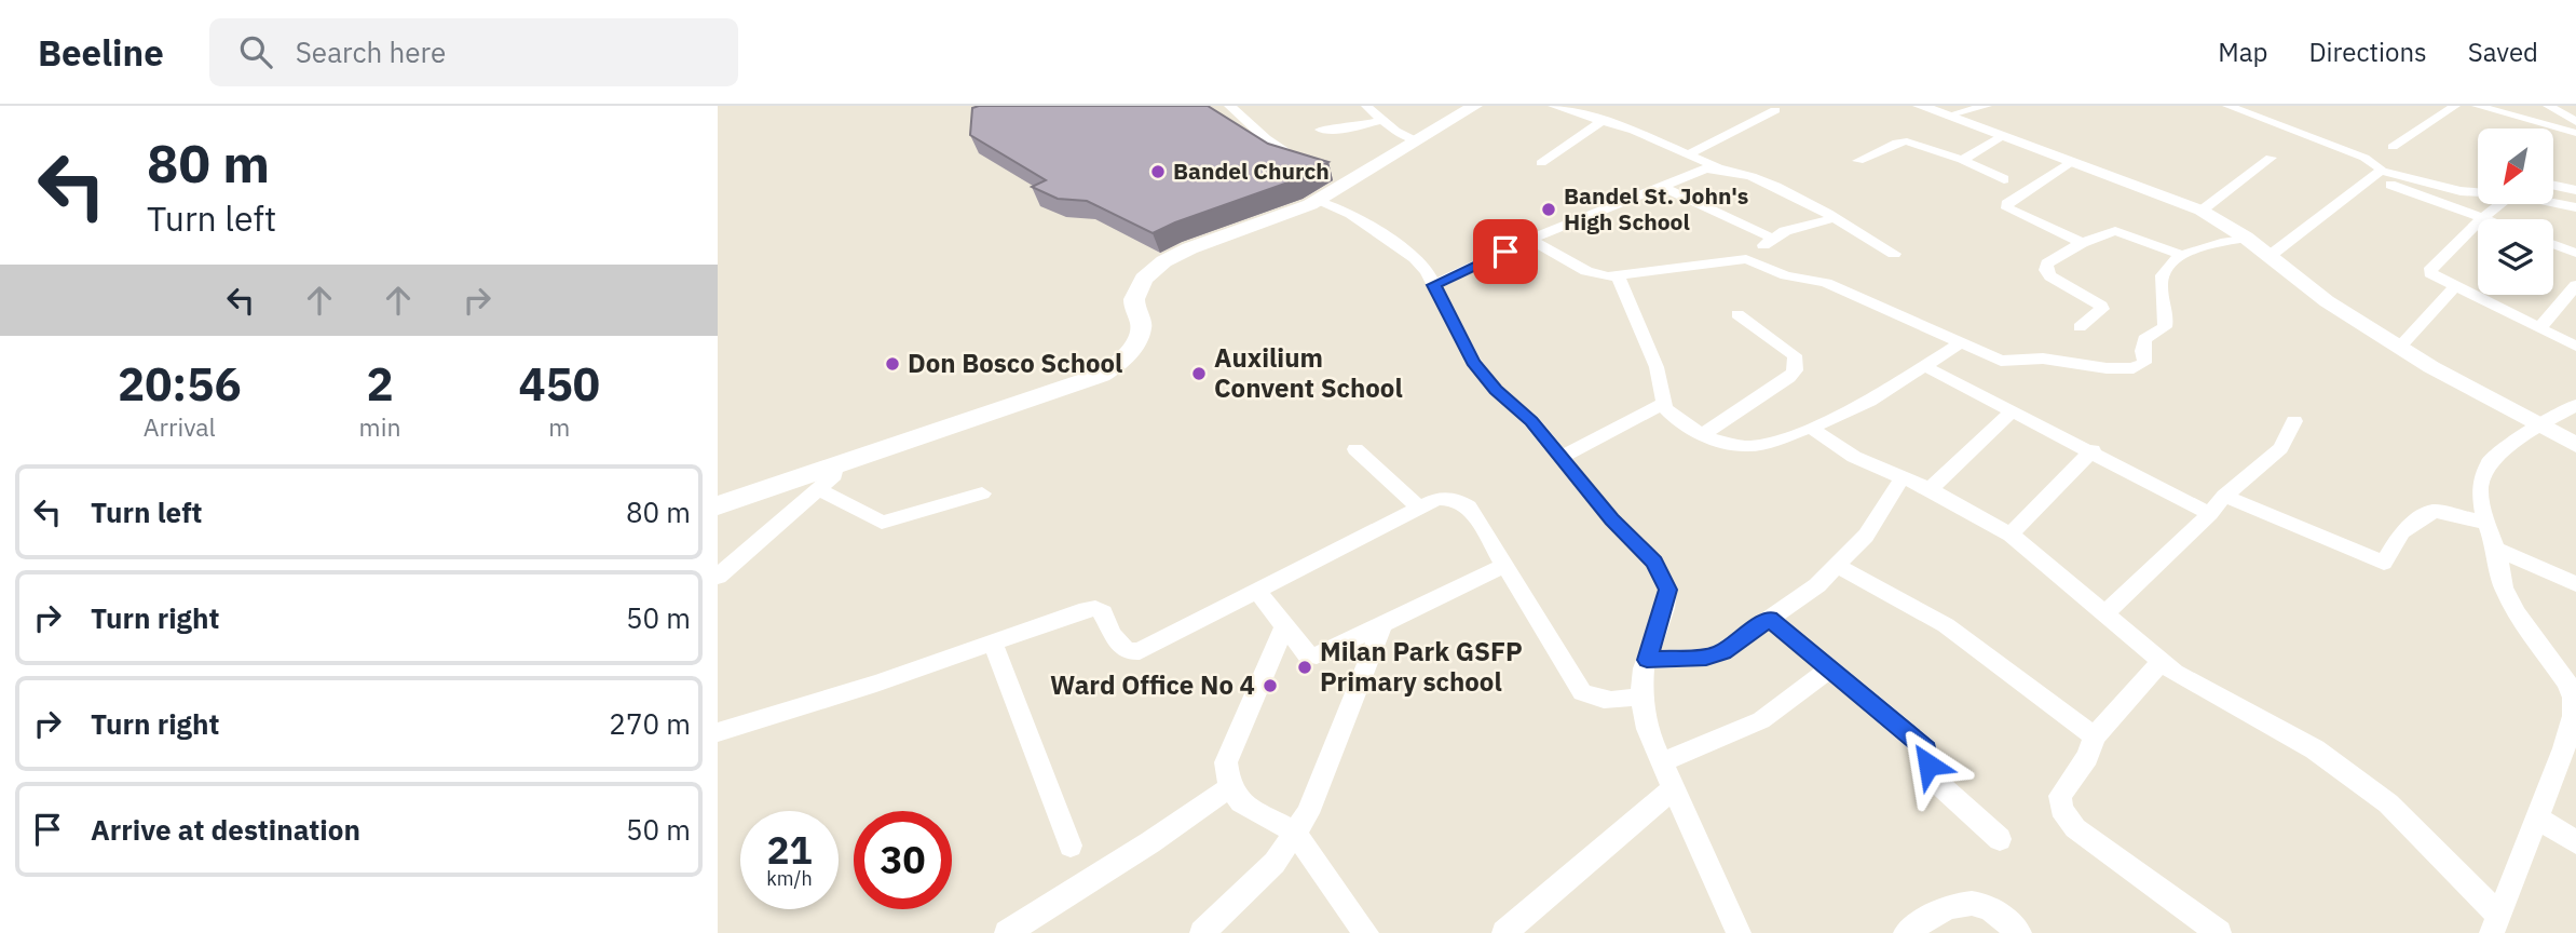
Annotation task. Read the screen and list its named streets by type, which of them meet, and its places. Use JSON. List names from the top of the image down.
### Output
{
  "places": [
    "Bandel Church",
    "Bandel St. John's High School",
    "Don Bosco School",
    "Auxilium Convent School",
    "Milan Park GSFP Primary school",
    "Ward Office No 4"
  ],
  "north": "bottom left",
  "page": {
    "header": "Beeline",
    "search": "Search here",
    "nav": ["Map", "Directions", "Saved"],
    "turn": ["80 m", "Turn left"],
    "eta": [
      "20:56",
      "Arrival",
      "2",
      "min",
      "450",
      "m"
    ],
    "list": [
      {
        "name": "Turn left",
        "value": "80 m"
      },
      {
        "name": "Turn right",
        "value": "50 m"
      },
      {
        "name": "Turn right",
        "value": "270 m"
      },
      {
        "name": "Arrive at destination",
        "value": "50 m"
      }
    ],
    "speed": "21 km/h",
    "limit": "30"
  }
}
